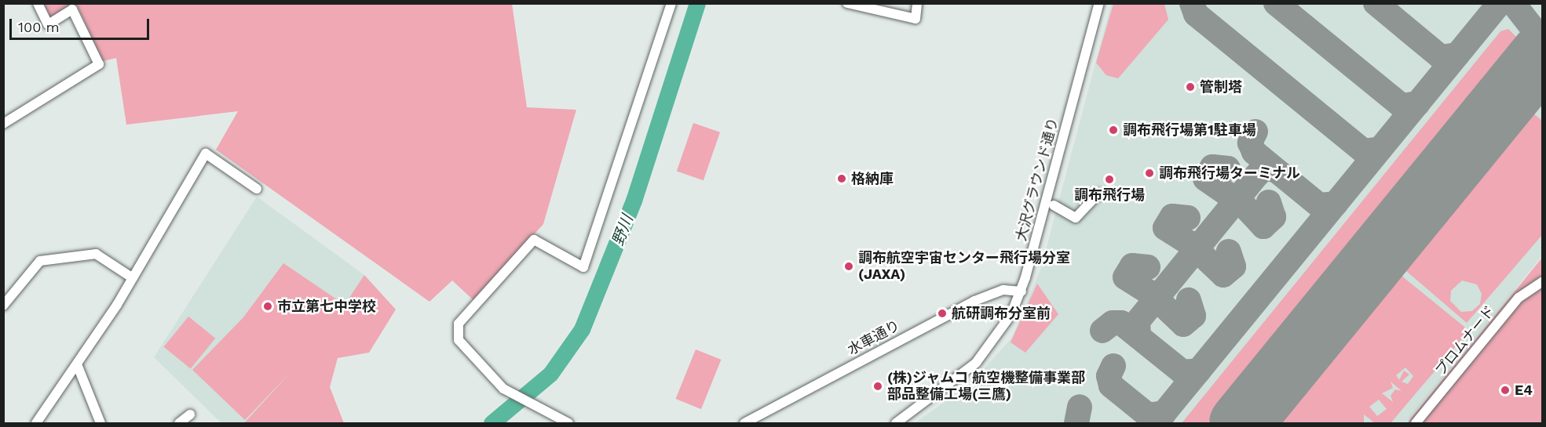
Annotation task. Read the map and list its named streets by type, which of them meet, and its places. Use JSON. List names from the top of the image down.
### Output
{
  "streets": {
    "street": ["大沢グラウンド通り", "水車通り", "プロムナード"]
  },
  "crossings": [
    ["大沢グラウンド通り", "水車通り"]
  ],
  "water": ["野川"],
  "places": [
    "管制塔",
    "調布飛行場第1駐車場",
    "調布飛行場ターミナル",
    "格納庫",
    "調布飛行場",
    "調布航空宇宙センター飛行場分室 (JAXA)",
    "市立第七中学校",
    "航研調布分室前",
    "(株)ジャムコ 航空機整備事業部 部品整備工場(三鷹)",
    "E4"
  ],
  "scale_bar": "100 m"
}
